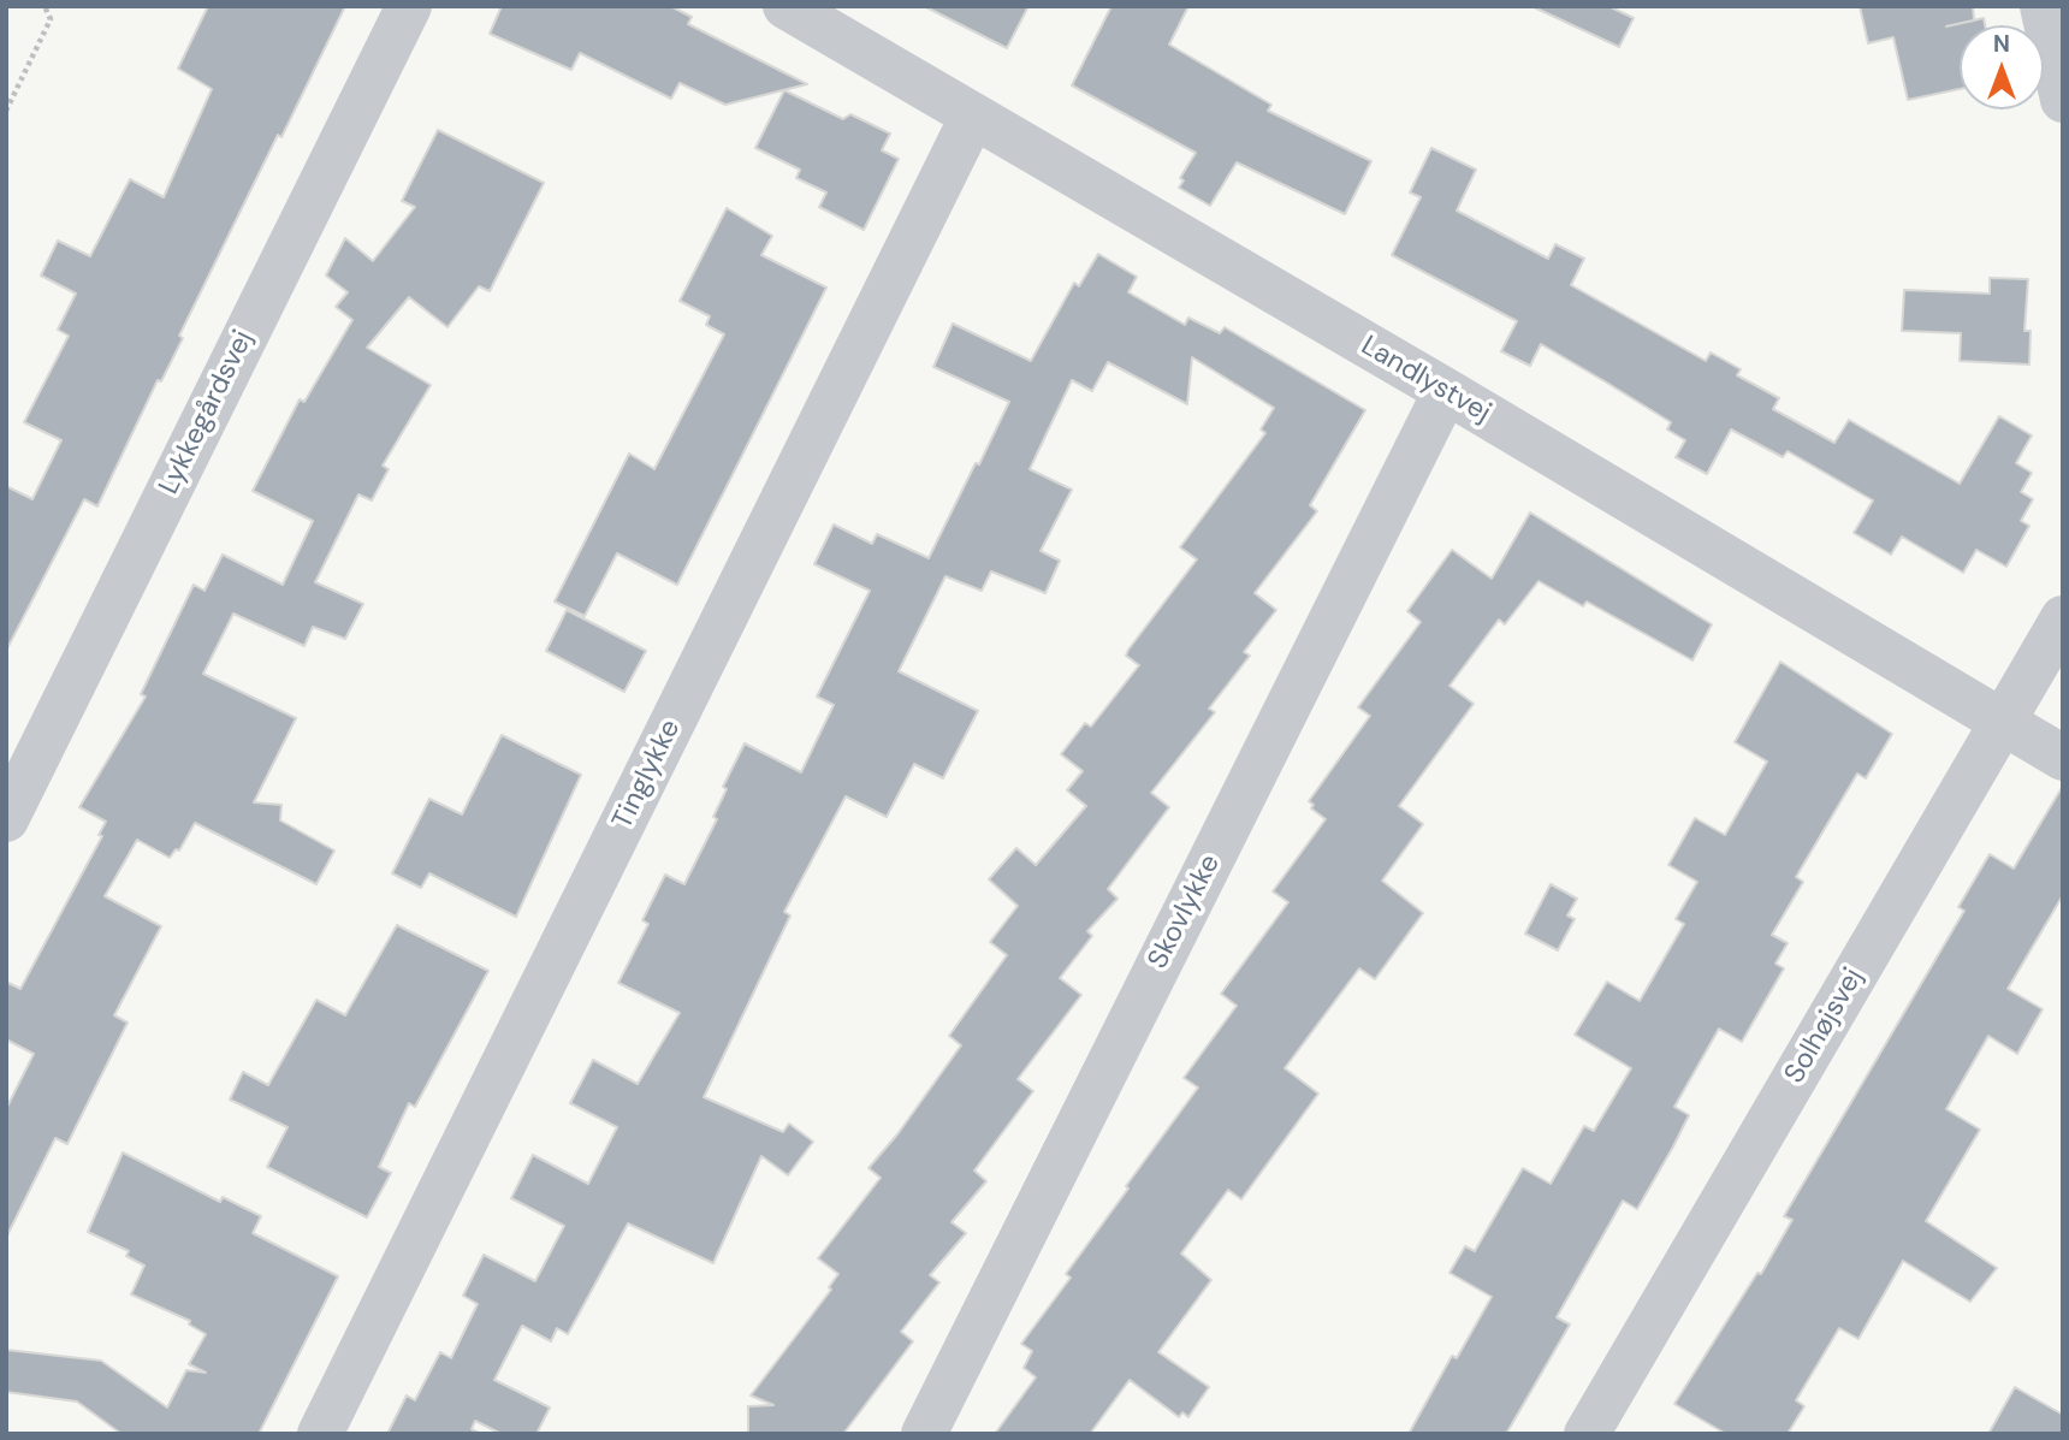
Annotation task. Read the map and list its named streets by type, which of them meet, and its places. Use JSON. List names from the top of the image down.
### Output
{
  "streets": {
    "street": [
      "Landlystvej",
      "Lykkegårdsvej",
      "Tinglykke",
      "Skovlykke",
      "Solhøjsvej"
    ]
  },
  "crossings": [
    ["Landlystvej", "Tinglykke"],
    ["Landlystvej", "Skovlykke"],
    ["Landlystvej", "Solhøjsvej"]
  ],
  "north": "top"
}
